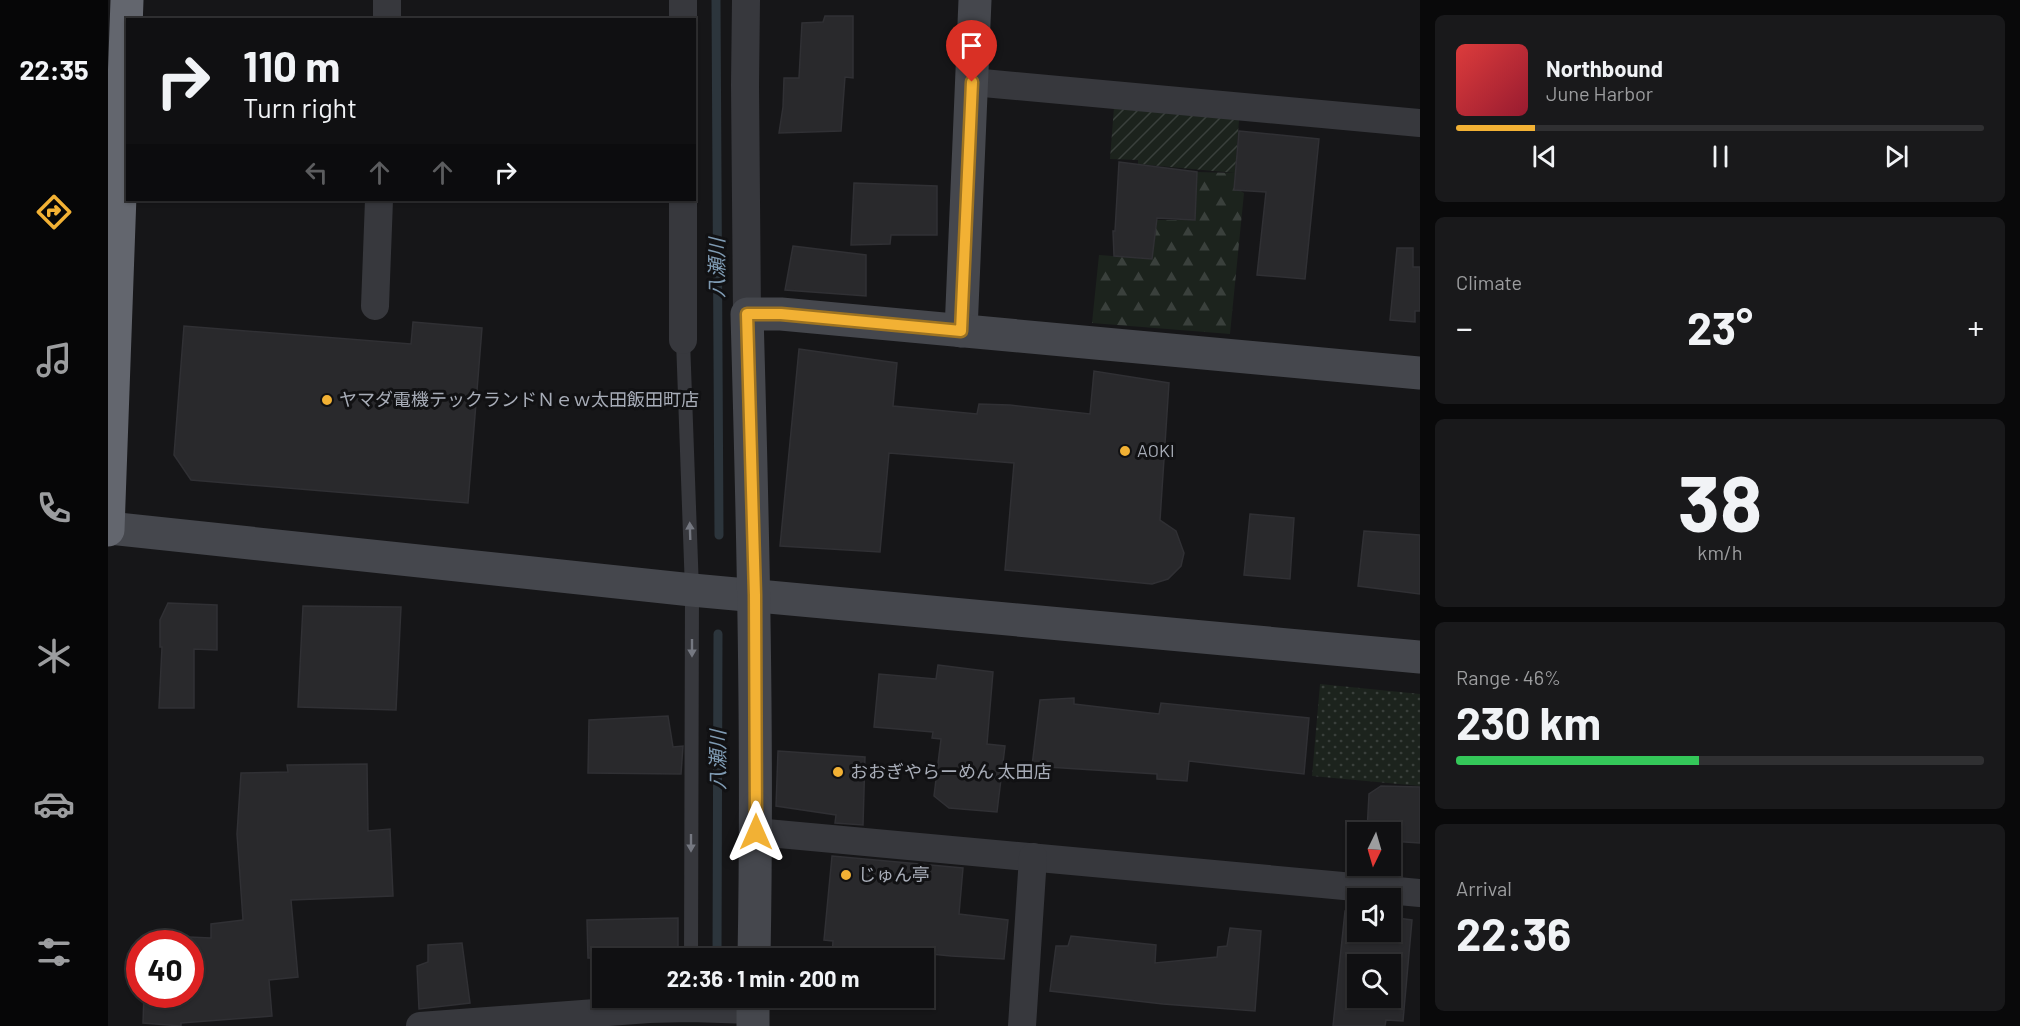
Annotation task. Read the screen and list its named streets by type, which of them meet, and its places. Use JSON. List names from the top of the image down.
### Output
{
  "water": ["八瀬川"],
  "places": [
    "ヤマダ電機テックランドＮｅｗ太田飯田町店",
    "AOKI",
    "おおぎやらーめん 太田店",
    "じゅん亭"
  ],
  "north": "bottom",
  "page": {
    "tabs": "22:35",
    "turn": ["110 m", "Turn right"],
    "song": ["Northbound", "June Harbor"],
    "tile": [
      "Climate",
      ["38", "km/h"],
      ["Range · 46%", "230 km"],
      ["Arrival", "22:36"]
    ],
    "heat": ["−", "23°", "+"],
    "limit": "40",
    "trip": "22:36 · 1 min · 200 m"
  }
}
